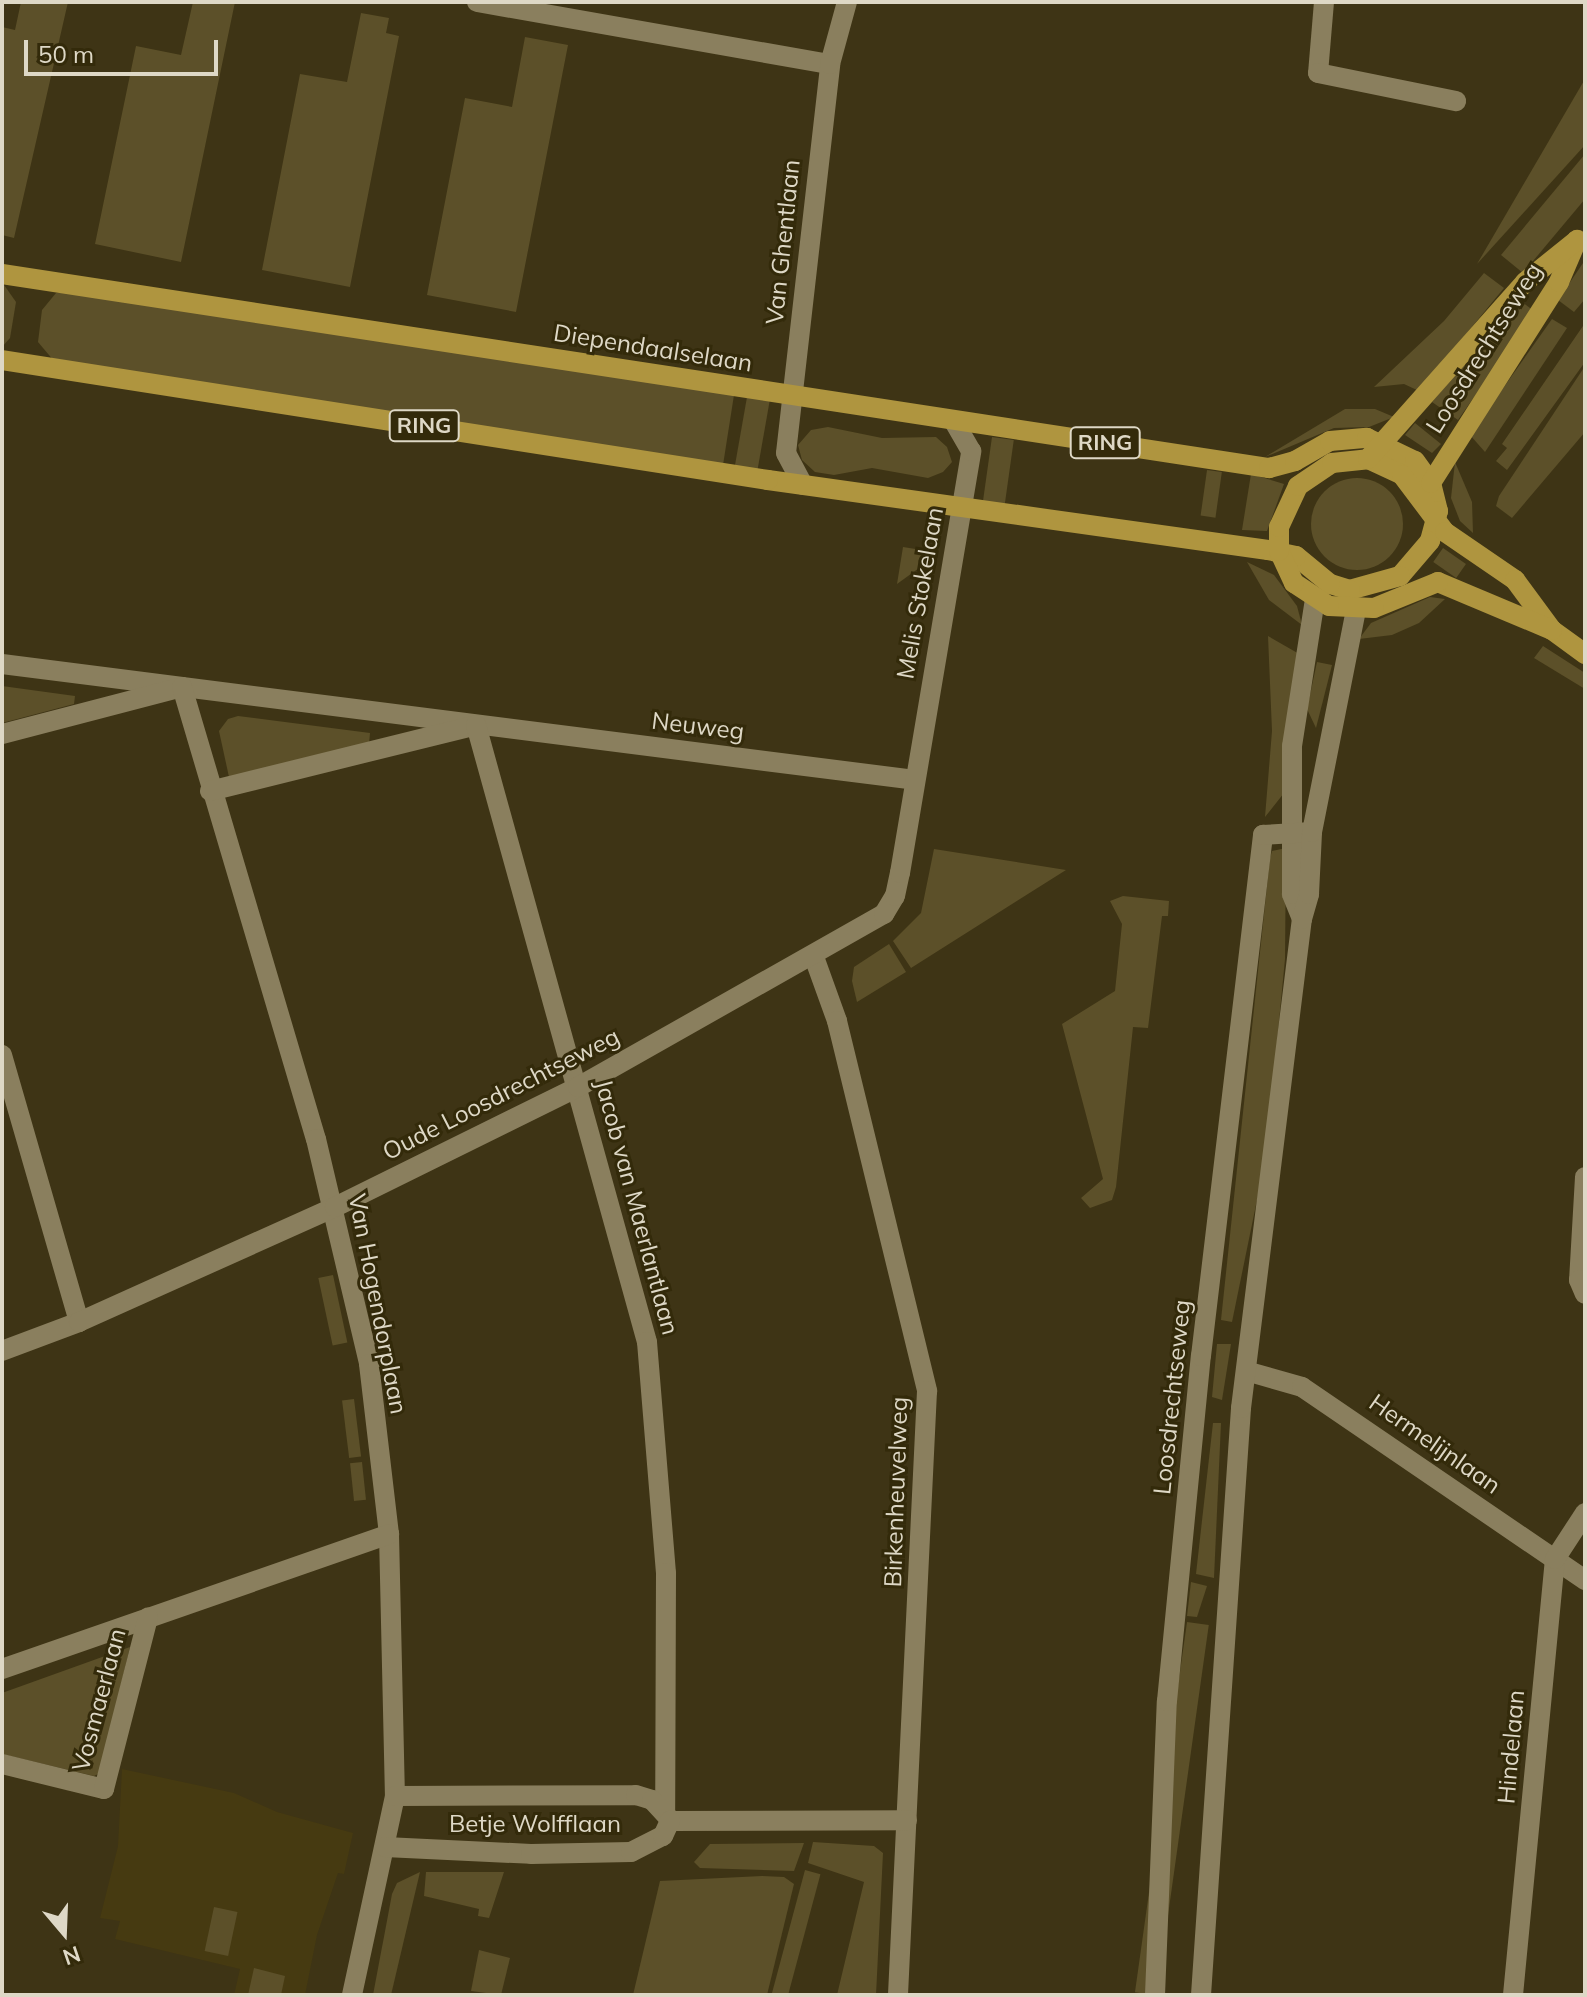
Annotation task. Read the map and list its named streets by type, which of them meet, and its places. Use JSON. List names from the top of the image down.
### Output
{
  "streets": {
    "main road": ["Diependaalselaan", "Loosdrechtseweg", "RING"],
    "street": [
      "Van Ghentlaan",
      "Melis Stokelaan",
      "Neuweg",
      "Oude Loosdrechtseweg",
      "Jacob van Maerlantlaan",
      "Van Hogendorplaan",
      "Hermelijnlaan",
      "Birkenheuvelweg",
      "Vosmaerlaan",
      "Hindelaan",
      "Betje Wolfflaan"
    ]
  },
  "crossings": [
    ["Van Ghentlaan", "Diependaalselaan"],
    ["Van Ghentlaan", "RING"],
    ["Diependaalselaan", "Loosdrechtseweg"],
    ["Diependaalselaan", "Melis Stokelaan"],
    ["Loosdrechtseweg", "RING"],
    ["RING", "Melis Stokelaan"],
    ["Melis Stokelaan", "Neuweg"],
    ["Melis Stokelaan", "Oude Loosdrechtseweg"],
    ["Neuweg", "Oude Loosdrechtseweg"],
    ["Neuweg", "Jacob van Maerlantlaan"],
    ["Neuweg", "Van Hogendorplaan"],
    ["Oude Loosdrechtseweg", "Jacob van Maerlantlaan"],
    ["Oude Loosdrechtseweg", "Van Hogendorplaan"],
    ["Oude Loosdrechtseweg", "Birkenheuvelweg"],
    ["Jacob van Maerlantlaan", "Betje Wolfflaan"],
    ["Van Hogendorplaan", "Vosmaerlaan"],
    ["Van Hogendorplaan", "Betje Wolfflaan"],
    ["Hermelijnlaan", "Hindelaan"],
    ["Birkenheuvelweg", "Betje Wolfflaan"]
  ],
  "scale_bar": "50 m",
  "north": "bottom"
}
